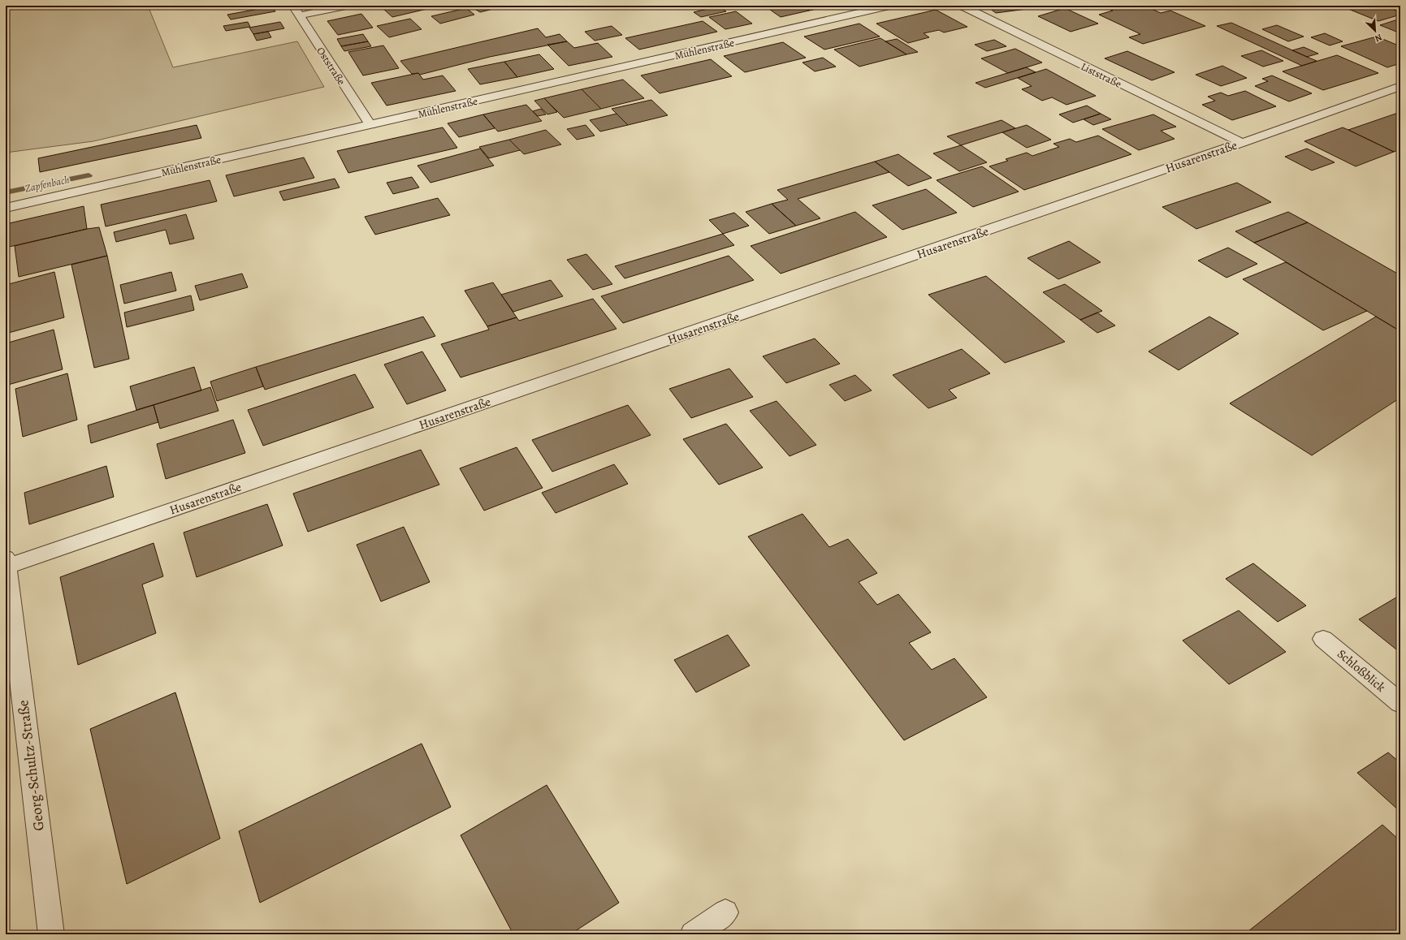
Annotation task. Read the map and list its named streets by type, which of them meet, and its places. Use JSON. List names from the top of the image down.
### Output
{
  "streets": {
    "street": [
      "Mühlenstraße",
      "Oststraße",
      "Liststraße",
      "Husarenstraße",
      "Schloßblick",
      "Georg-Schultz-Straße"
    ]
  },
  "crossings": [
    ["Mühlenstraße", "Oststraße"],
    ["Liststraße", "Husarenstraße"],
    ["Husarenstraße", "Georg-Schultz-Straße"]
  ],
  "water": ["Zapfenbach"],
  "north": "bottom right"
}
